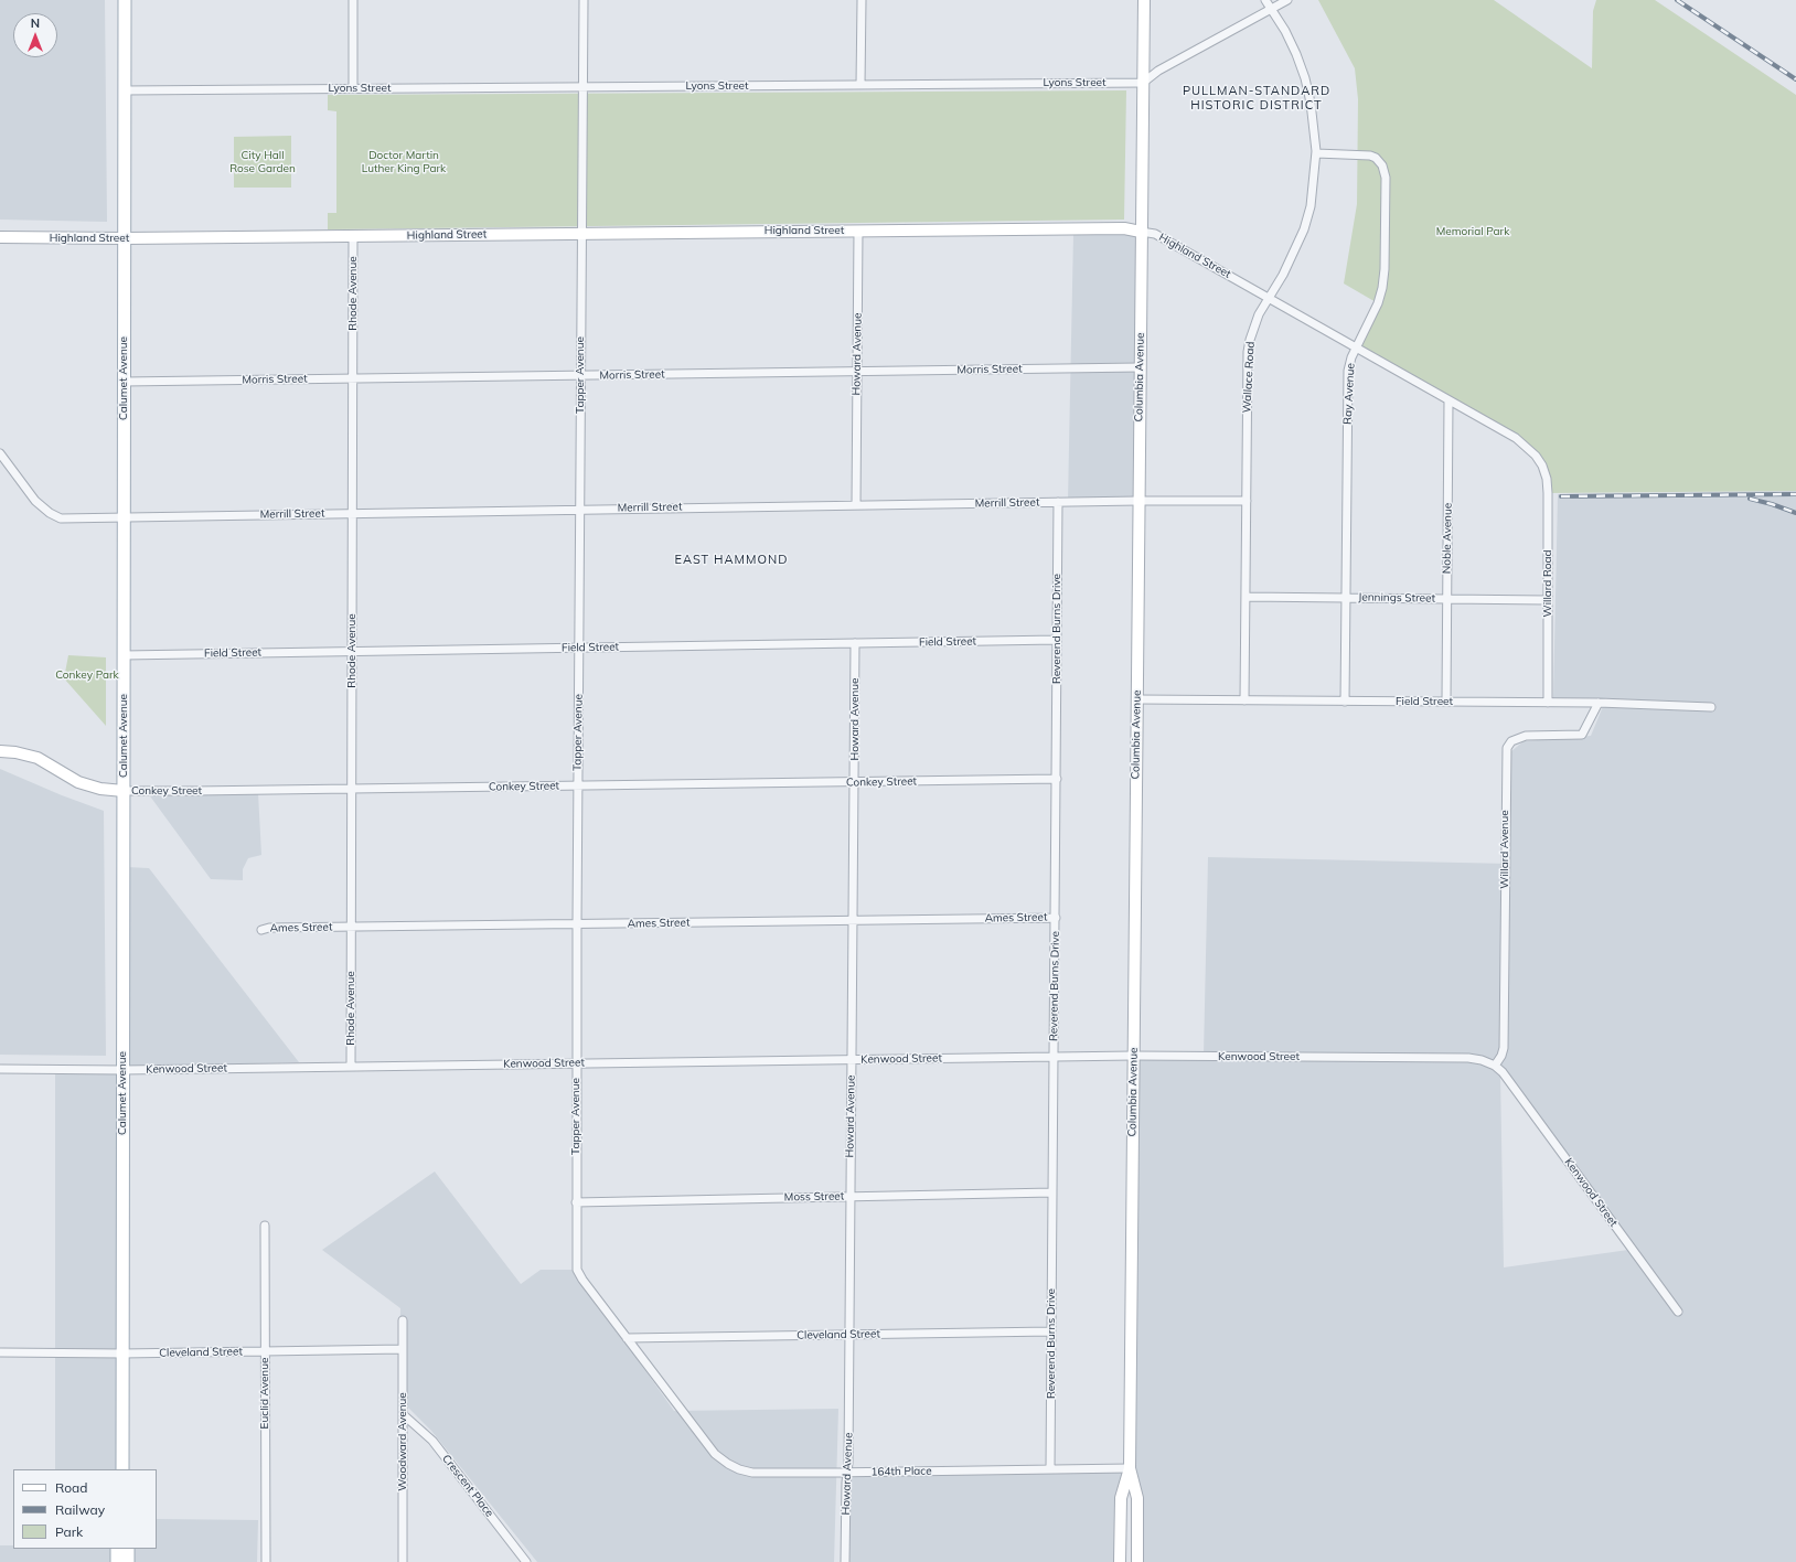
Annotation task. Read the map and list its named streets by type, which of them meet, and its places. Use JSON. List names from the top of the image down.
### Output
{
  "streets": {
    "main road": ["Calumet Avenue"],
    "street": [
      "Lyons Street",
      "Highland Street",
      "Rhode Avenue",
      "Howard Avenue",
      "Morris Street",
      "Tapper Avenue",
      "Columbia Avenue",
      "Wallace Road",
      "Ray Avenue",
      "Merrill Street",
      "Noble Avenue",
      "Willard Road",
      "Jennings Street",
      "Reverend Burns Drive",
      "Field Street",
      "Conkey Street",
      "Willard Avenue",
      "Ames Street",
      "Kenwood Street",
      "Moss Street",
      "Cleveland Street",
      "Euclid Avenue",
      "Woodward Avenue",
      "164th Place",
      "Crescent Place"
    ]
  },
  "crossings": [
    ["Lyons Street", "Tapper Avenue"],
    ["Lyons Street", "Columbia Avenue"],
    ["Lyons Street", "Calumet Avenue"],
    ["Highland Street", "Rhode Avenue"],
    ["Highland Street", "Howard Avenue"],
    ["Highland Street", "Tapper Avenue"],
    ["Highland Street", "Columbia Avenue"],
    ["Highland Street", "Wallace Road"],
    ["Highland Street", "Calumet Avenue"],
    ["Highland Street", "Ray Avenue"],
    ["Highland Street", "Noble Avenue"],
    ["Highland Street", "Willard Road"],
    ["Rhode Avenue", "Morris Street"],
    ["Rhode Avenue", "Merrill Street"],
    ["Rhode Avenue", "Field Street"],
    ["Rhode Avenue", "Conkey Street"],
    ["Rhode Avenue", "Ames Street"],
    ["Rhode Avenue", "Kenwood Street"],
    ["Howard Avenue", "Morris Street"],
    ["Howard Avenue", "Merrill Street"],
    ["Howard Avenue", "Field Street"],
    ["Howard Avenue", "Conkey Street"],
    ["Howard Avenue", "Ames Street"],
    ["Howard Avenue", "Kenwood Street"],
    ["Howard Avenue", "Moss Street"],
    ["Howard Avenue", "Cleveland Street"],
    ["Howard Avenue", "164th Place"],
    ["Morris Street", "Tapper Avenue"],
    ["Morris Street", "Columbia Avenue"],
    ["Morris Street", "Calumet Avenue"],
    ["Tapper Avenue", "Merrill Street"],
    ["Tapper Avenue", "Field Street"],
    ["Tapper Avenue", "Conkey Street"],
    ["Tapper Avenue", "Ames Street"],
    ["Tapper Avenue", "Kenwood Street"],
    ["Tapper Avenue", "Moss Street"],
    ["Tapper Avenue", "Cleveland Street"],
    ["Tapper Avenue", "164th Place"],
    ["Columbia Avenue", "Merrill Street"],
    ["Columbia Avenue", "Field Street"],
    ["Columbia Avenue", "Kenwood Street"],
    ["Columbia Avenue", "164th Place"],
    ["Wallace Road", "Ray Avenue"],
    ["Wallace Road", "Merrill Street"],
    ["Wallace Road", "Jennings Street"],
    ["Wallace Road", "Field Street"],
    ["Calumet Avenue", "Merrill Street"],
    ["Calumet Avenue", "Field Street"],
    ["Calumet Avenue", "Conkey Street"],
    ["Calumet Avenue", "Kenwood Street"],
    ["Calumet Avenue", "Cleveland Street"],
    ["Ray Avenue", "Jennings Street"],
    ["Ray Avenue", "Field Street"],
    ["Merrill Street", "Reverend Burns Drive"],
    ["Noble Avenue", "Jennings Street"],
    ["Noble Avenue", "Field Street"],
    ["Willard Road", "Jennings Street"],
    ["Willard Road", "Field Street"],
    ["Reverend Burns Drive", "Field Street"],
    ["Reverend Burns Drive", "Conkey Street"],
    ["Reverend Burns Drive", "Ames Street"],
    ["Reverend Burns Drive", "Kenwood Street"],
    ["Reverend Burns Drive", "Moss Street"],
    ["Reverend Burns Drive", "Cleveland Street"],
    ["Reverend Burns Drive", "164th Place"],
    ["Field Street", "Willard Avenue"],
    ["Willard Avenue", "Kenwood Street"],
    ["Cleveland Street", "Euclid Avenue"],
    ["Cleveland Street", "Woodward Avenue"],
    ["Woodward Avenue", "Crescent Place"]
  ],
  "districts": ["PULLMAN-STANDARD HISTORIC DISTRICT", "EAST HAMMOND"],
  "parks": [
    "City Hall Rose Garden",
    "Doctor Martin Luther King Park",
    "Memorial Park",
    "Conkey Park"
  ],
  "legend": ["Road", "Railway", "Park"],
  "north": "top"
}
